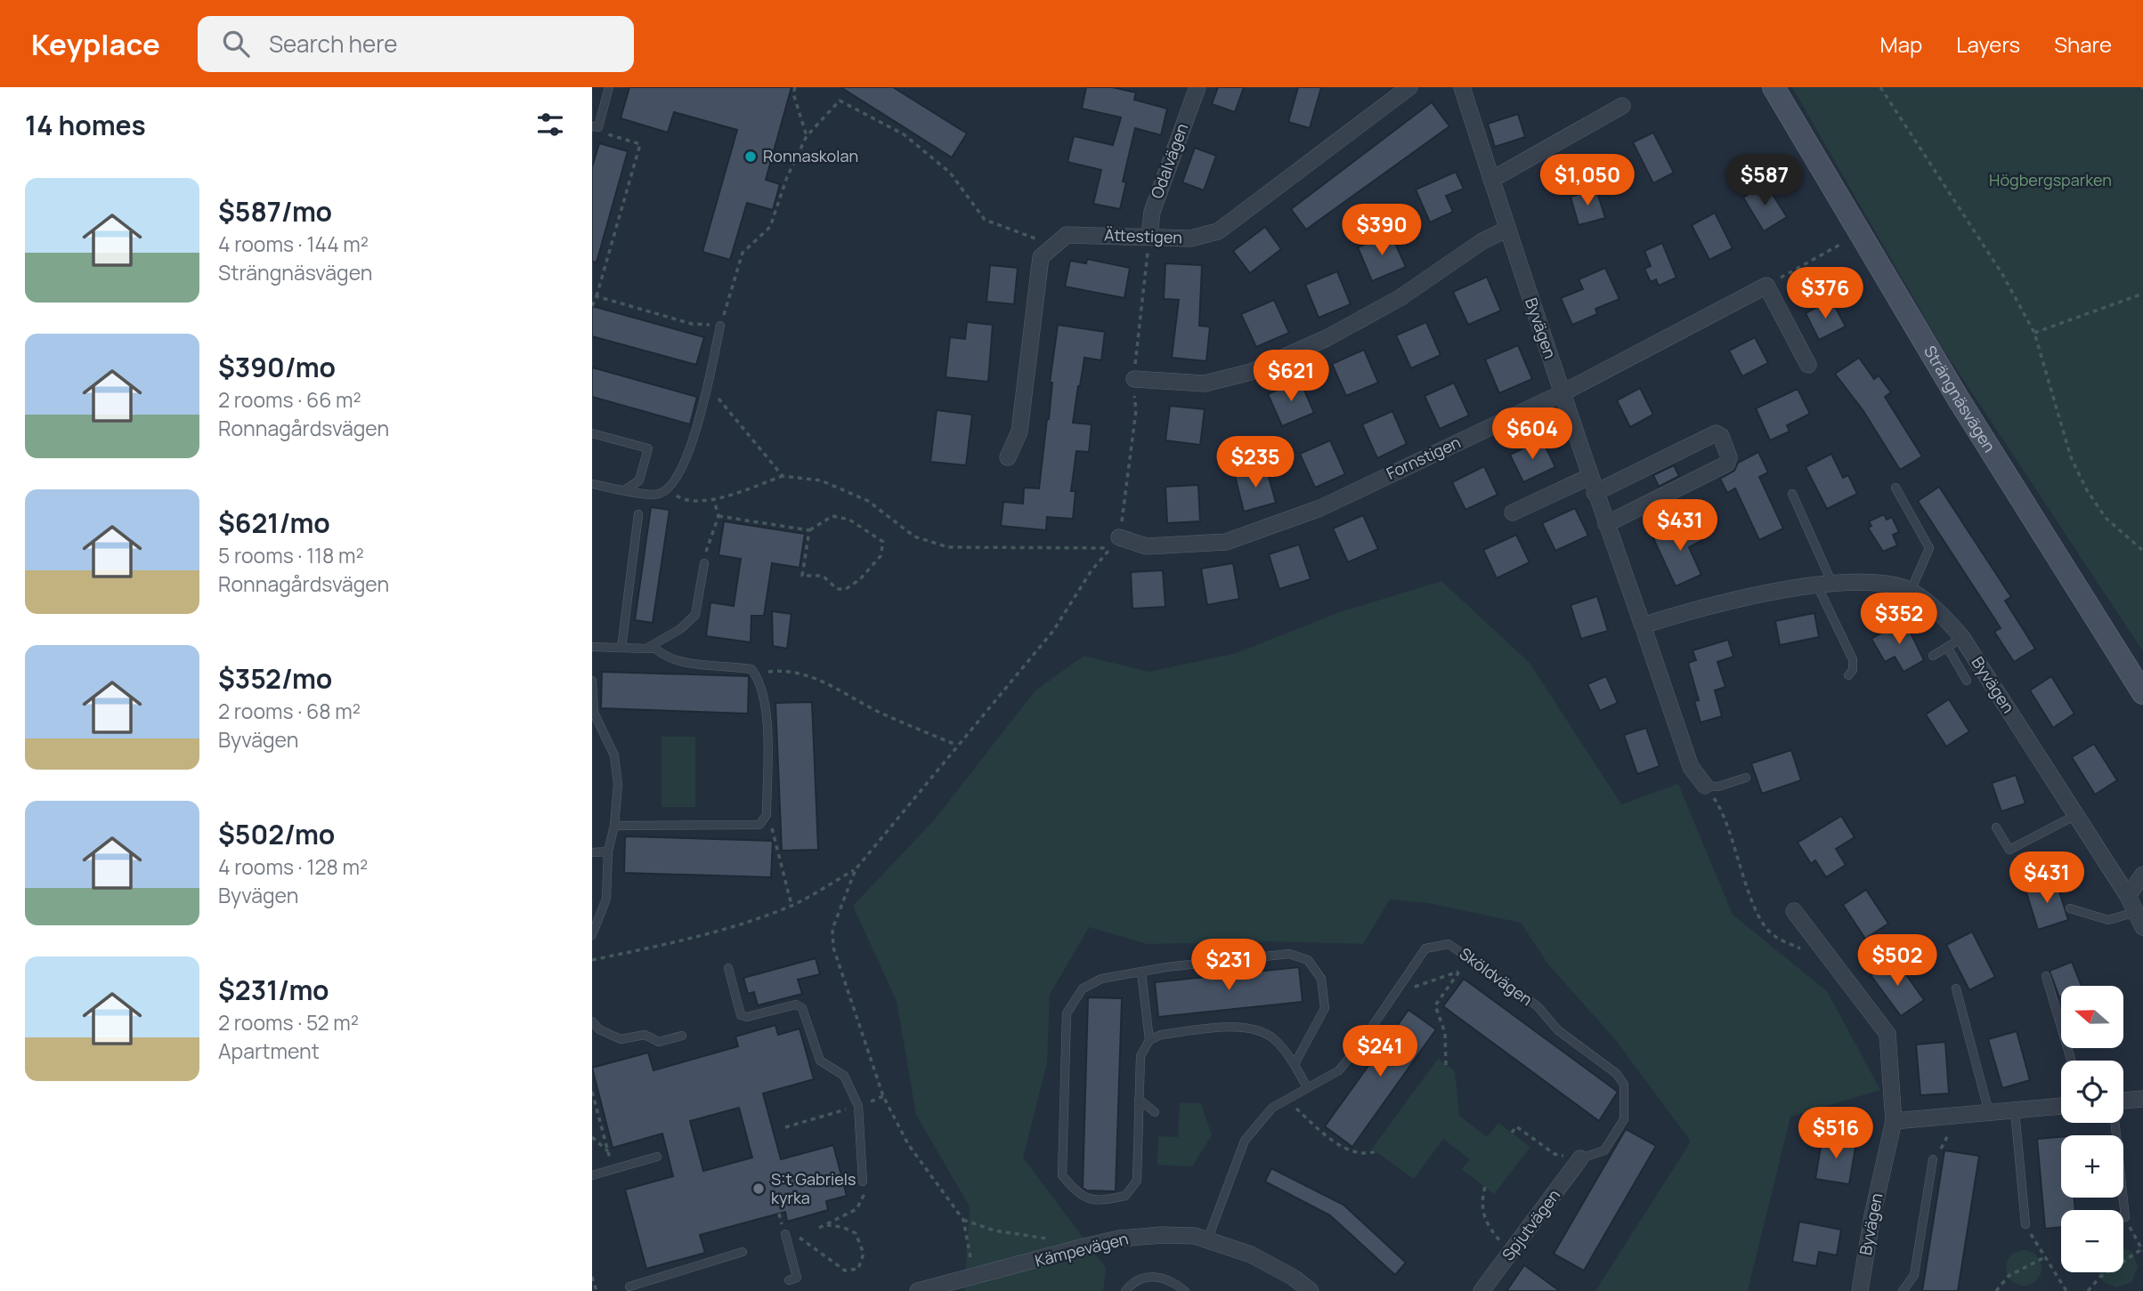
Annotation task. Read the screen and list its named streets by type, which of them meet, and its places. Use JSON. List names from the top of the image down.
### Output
{
  "streets": {
    "main road": ["Strängnäsvägen"],
    "street": [
      "Odalvägen",
      "Ättestigen",
      "Byvägen",
      "Fornstigen",
      "Spjutvägen",
      "Kämpevägen"
    ],
    "lane": ["Sköldvägen"]
  },
  "crossings": [
    ["Odalvägen", "Ättestigen"],
    ["Byvägen", "Fornstigen"],
    ["Sköldvägen", "Spjutvägen"],
    ["Sköldvägen", "Kämpevägen"]
  ],
  "parks": ["Högbergsparken"],
  "places": ["Ronnaskolan", "S:t Gabriels kyrka"],
  "north": "left",
  "page": {
    "header": "Keyplace",
    "search": "Search here",
    "nav": ["Map", "Layers", "Share"],
    "heading": "14 homes",
    "price": [
      "$1,050",
      "$587",
      "$390",
      "$376",
      "$621",
      "$604",
      "$235",
      "$431",
      "$352",
      "$431",
      "$502",
      "$231",
      "$241",
      "$516"
    ],
    "list": [
      {
        "name": "$587/mo",
        "note": "4 rooms · 144 m² · Strängnäsvägen"
      },
      {
        "name": "$390/mo",
        "note": "2 rooms · 66 m² · Ronnagårdsvägen"
      },
      {
        "name": "$621/mo",
        "note": "5 rooms · 118 m² · Ronnagårdsvägen"
      },
      {
        "name": "$352/mo",
        "note": "2 rooms · 68 m² · Byvägen"
      },
      {
        "name": "$502/mo",
        "note": "4 rooms · 128 m² · Byvägen"
      },
      {
        "name": "$231/mo",
        "note": "2 rooms · 52 m² · Apartment"
      }
    ],
    "map_buttons": ["+", "−"]
  }
}
